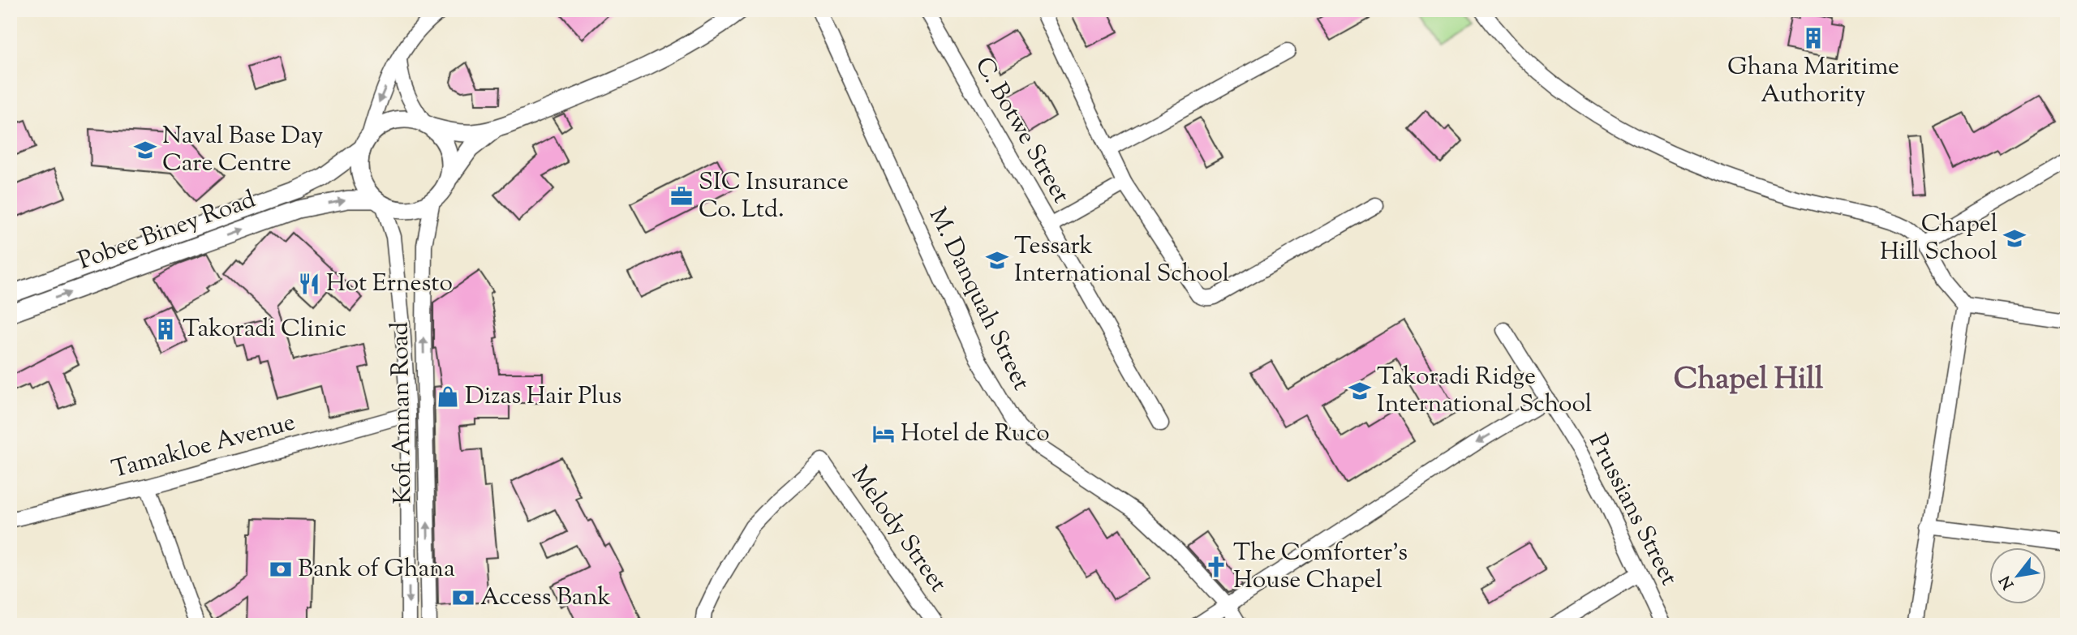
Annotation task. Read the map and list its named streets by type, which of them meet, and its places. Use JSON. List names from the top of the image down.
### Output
{
  "streets": {
    "street": [
      "C. Botwe Street",
      "Pobee Biney Road",
      "M. Danquah Street",
      "Kofi Annan Road",
      "Tamakloe Avenue",
      "Prussians Street",
      "Melody Street"
    ]
  },
  "crossings": [
    ["Pobee Biney Road", "Kofi Annan Road"],
    ["Kofi Annan Road", "Tamakloe Avenue"]
  ],
  "districts": ["Chapel Hill"],
  "places": {
    "building": ["Ghana Maritime Authority", "Takoradi Clinic"],
    "school or university": [
      "Naval Base Day Care Centre",
      "Chapel Hill School",
      "Tessark International School",
      "Takoradi Ridge International School"
    ],
    "office": ["SIC Insurance Co. Ltd."],
    "restaurant": ["Hot Ernesto"],
    "shop": ["Dizas Hair Plus"],
    "hotel": ["Hotel de Ruco"],
    "church": ["The Comforter's House Chapel"],
    "bank": ["Bank of Ghana", "Access Bank"]
  },
  "north": "bottom left"
}
